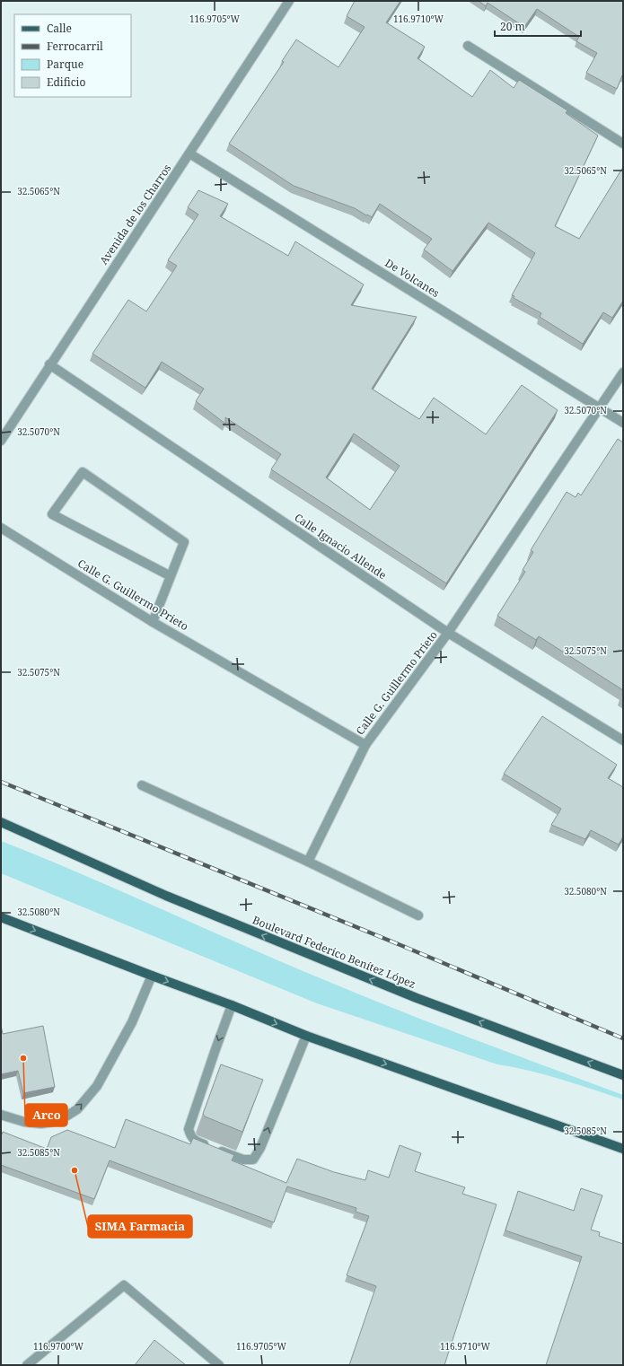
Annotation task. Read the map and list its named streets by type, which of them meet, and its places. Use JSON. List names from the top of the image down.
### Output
{
  "streets": {
    "main road": ["Boulevard Federico Benítez López"],
    "street": [
      "Avenida de los Charros",
      "De Volcanes",
      "Calle Ignacio Allende",
      "Calle G. Guillermo Prieto"
    ]
  },
  "crossings": [
    ["Avenida de los Charros", "De Volcanes"],
    ["Avenida de los Charros", "Calle Ignacio Allende"],
    ["De Volcanes", "Calle G. Guillermo Prieto"],
    ["Calle Ignacio Allende", "Calle G. Guillermo Prieto"]
  ],
  "places": ["Arco", "SIMA Farmacia"],
  "legend": [
    "Calle",
    "Ferrocarril",
    "Parque",
    "Edificio"
  ],
  "scale_bar": "20 m",
  "coordinates": [
    "116.9705°W",
    "116.9710°W",
    "32.5065°N",
    "32.5070°N",
    "32.5075°N",
    "32.5080°N",
    "32.5085°N",
    "116.9700°W"
  ]
}
